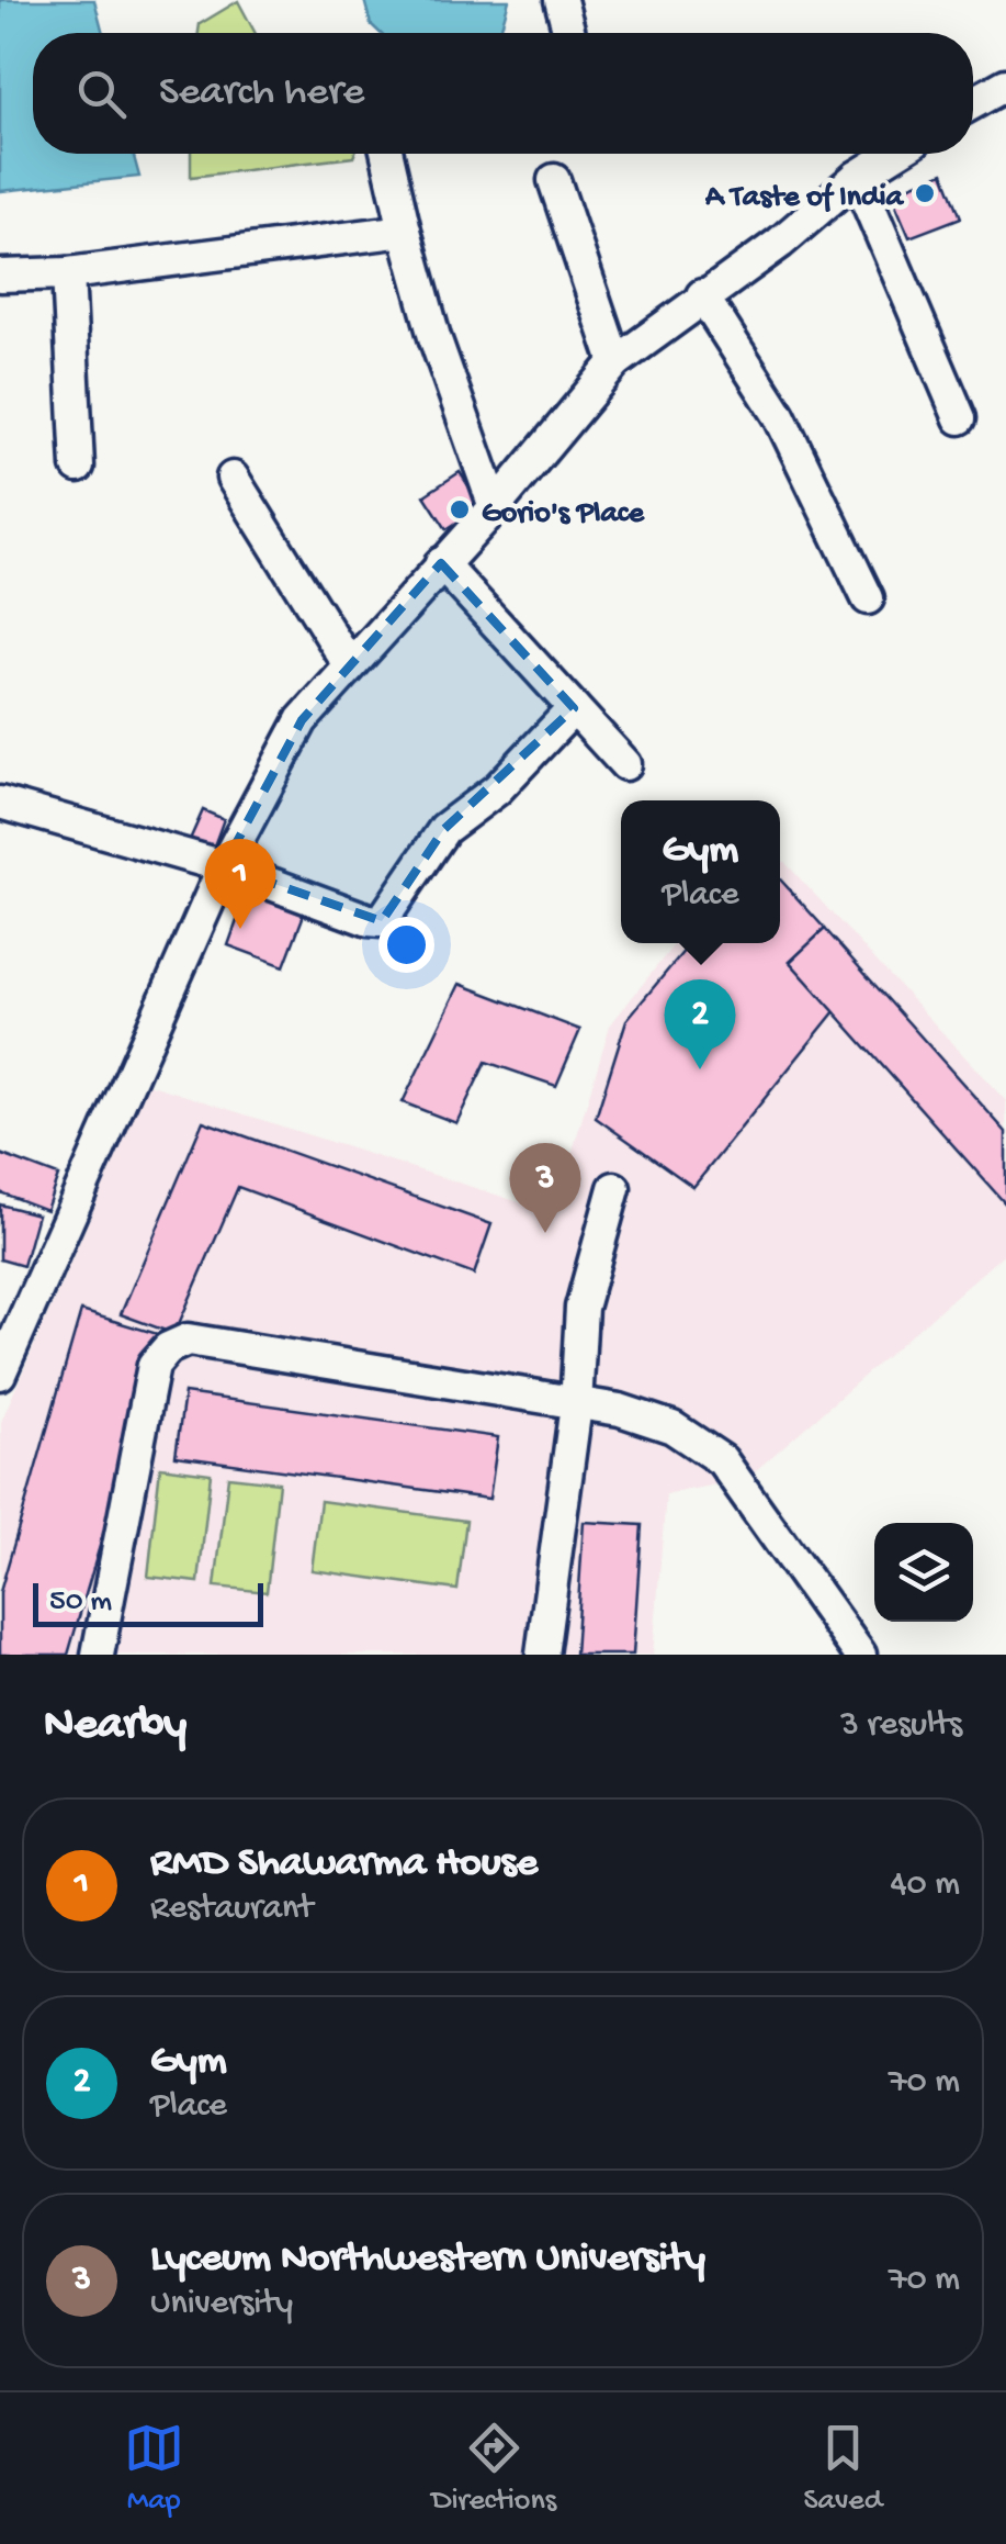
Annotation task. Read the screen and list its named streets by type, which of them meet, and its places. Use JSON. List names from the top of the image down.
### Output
{
  "places": ["A Taste of India", "Gorio's Place"],
  "scale_bar": "50 m",
  "page": {
    "search": "Search here",
    "popup": ["Gym", "Place"],
    "pins": ["1", "2", "3"],
    "scale": "50 m",
    "heading": ["Nearby", "3 results"],
    "list": [
      {
        "mark": "1",
        "name": "RMD Shawarma House",
        "note": "Restaurant",
        "value": "40 m"
      },
      {
        "mark": "2",
        "name": "Gym",
        "note": "Place",
        "value": "70 m"
      },
      {
        "mark": "3",
        "name": "Lyceum Northwestern University",
        "note": "University",
        "value": "70 m"
      }
    ],
    "nav": ["Map", "Directions", "Saved"]
  }
}
